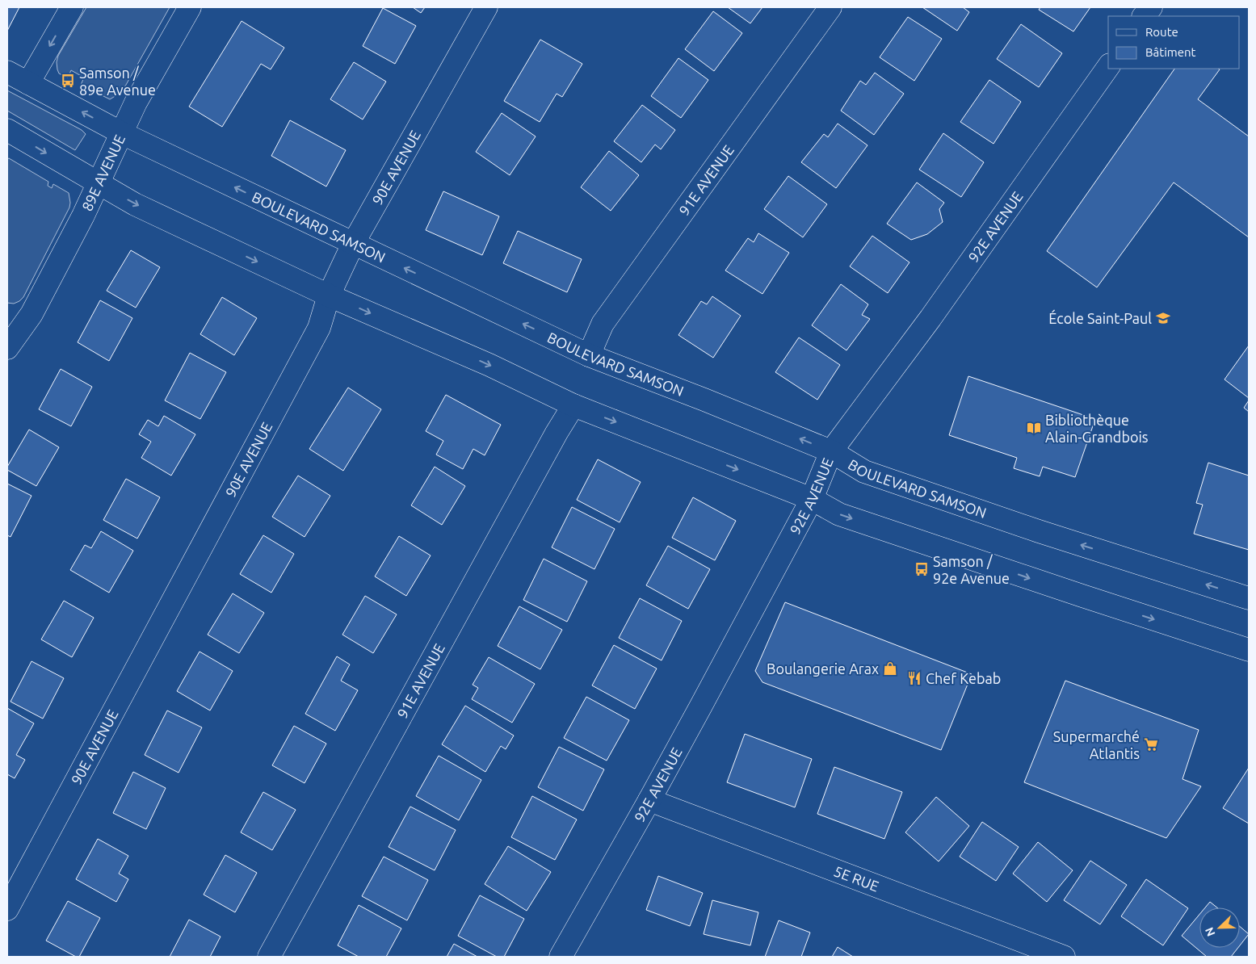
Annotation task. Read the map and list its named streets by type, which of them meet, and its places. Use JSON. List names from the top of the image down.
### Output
{
  "streets": {
    "street": [
      "90E AVENUE",
      "89E AVENUE",
      "91E AVENUE",
      "92E AVENUE",
      "BOULEVARD SAMSON",
      "5E RUE"
    ]
  },
  "crossings": [
    ["90E AVENUE", "BOULEVARD SAMSON"],
    ["89E AVENUE", "BOULEVARD SAMSON"],
    ["91E AVENUE", "BOULEVARD SAMSON"],
    ["92E AVENUE", "BOULEVARD SAMSON"],
    ["92E AVENUE", "5E RUE"]
  ],
  "places": {
    "bus stop": ["Samson / 89e Avenue", "Samson / 92e Avenue"],
    "school or university": ["École Saint-Paul"],
    "library": ["Bibliothèque Alain-Grandbois"],
    "shop": ["Boulangerie Arax"],
    "restaurant": ["Chef Kebab"],
    "supermarket": ["Supermarché Atlantis"]
  },
  "legend": ["Route", "Bâtiment"],
  "north": "bottom left"
}
